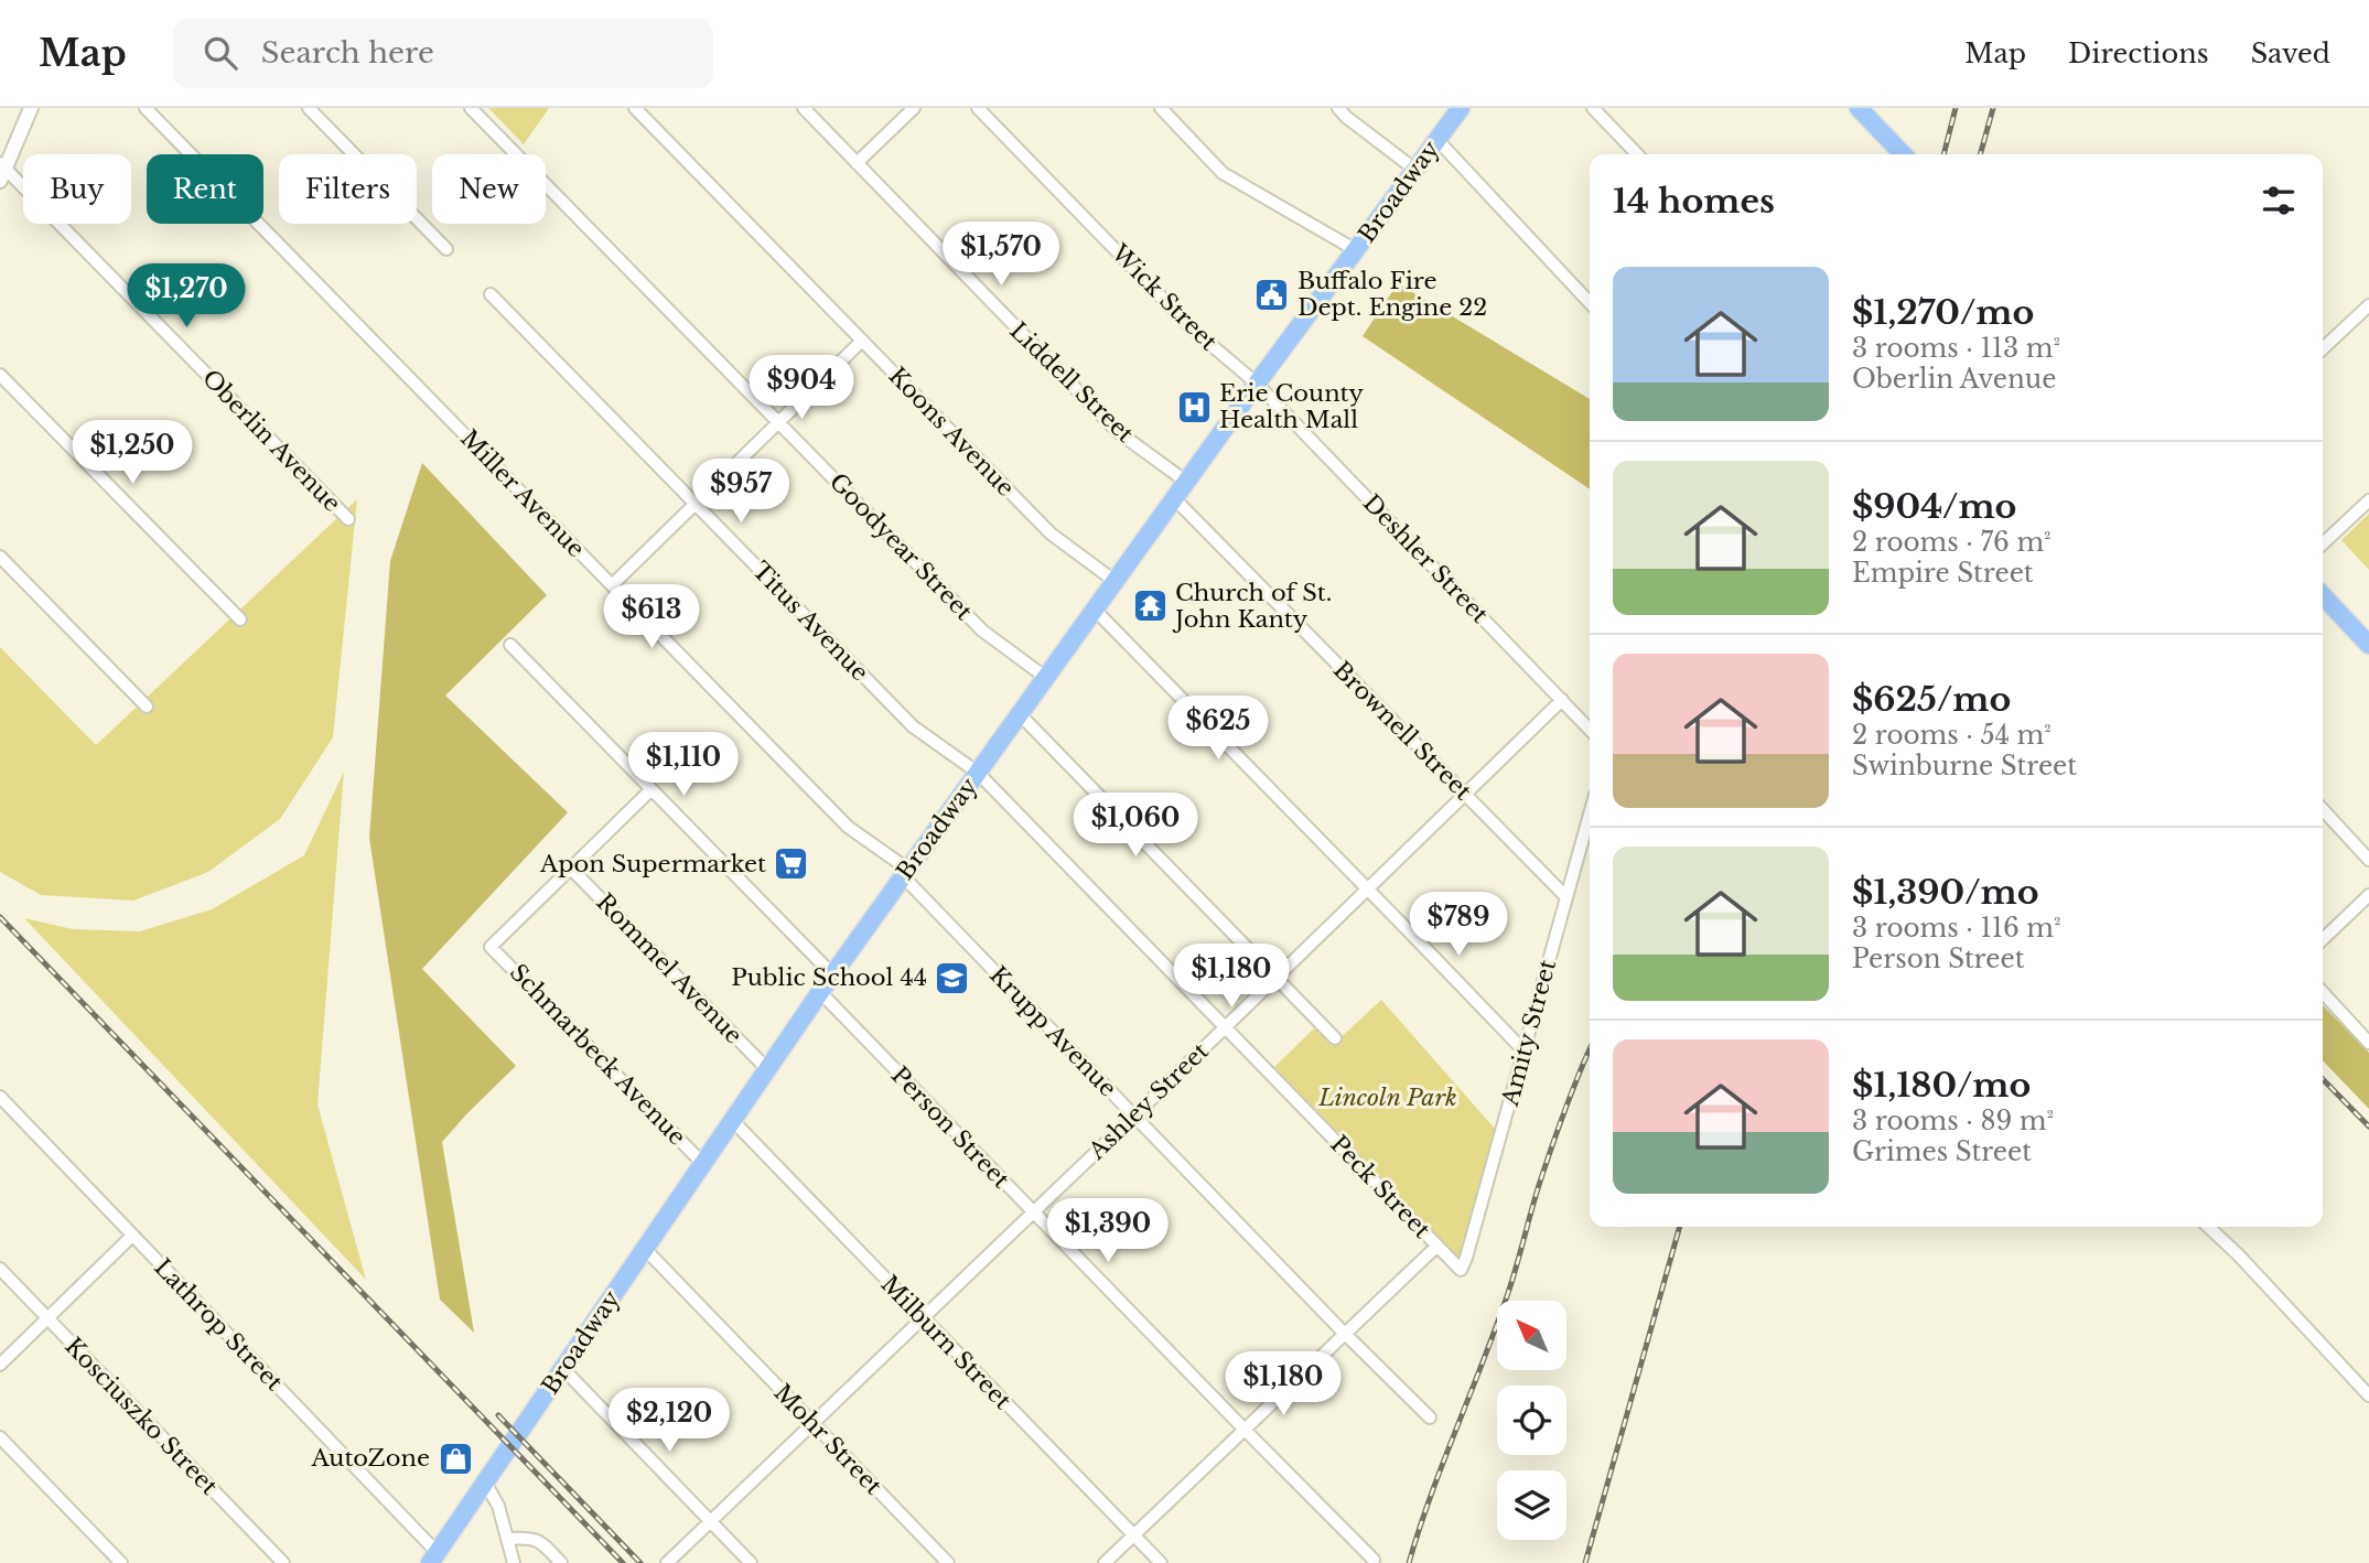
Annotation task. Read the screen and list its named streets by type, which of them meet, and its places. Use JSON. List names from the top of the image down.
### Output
{
  "streets": {
    "main road": ["Broadway"],
    "street": [
      "Wick Street",
      "Liddell Street",
      "Koons Avenue",
      "Oberlin Avenue",
      "Miller Avenue",
      "Goodyear Street",
      "Deshler Street",
      "Titus Avenue",
      "Brownell Street",
      "Rommel Avenue",
      "Krupp Avenue",
      "Amity Street",
      "Schmarbeck Avenue",
      "Ashley Street",
      "Person Street",
      "Peck Street",
      "Lathrop Street",
      "Milburn Street",
      "Kosciuszko Street",
      "Mohr Street"
    ]
  },
  "crossings": [
    ["Broadway", "Wick Street"],
    ["Broadway", "Liddell Street"],
    ["Broadway", "Koons Avenue"],
    ["Broadway", "Miller Avenue"],
    ["Broadway", "Goodyear Street"],
    ["Broadway", "Deshler Street"],
    ["Broadway", "Titus Avenue"],
    ["Broadway", "Brownell Street"],
    ["Broadway", "Rommel Avenue"],
    ["Broadway", "Krupp Avenue"],
    ["Broadway", "Schmarbeck Avenue"],
    ["Broadway", "Person Street"],
    ["Broadway", "Peck Street"],
    ["Broadway", "Lathrop Street"],
    ["Broadway", "Milburn Street"],
    ["Broadway", "Mohr Street"],
    ["Wick Street", "Deshler Street"],
    ["Miller Avenue", "Krupp Avenue"],
    ["Deshler Street", "Ashley Street"],
    ["Titus Avenue", "Peck Street"],
    ["Brownell Street", "Amity Street"],
    ["Brownell Street", "Ashley Street"],
    ["Rommel Avenue", "Schmarbeck Avenue"],
    ["Krupp Avenue", "Ashley Street"],
    ["Amity Street", "Peck Street"],
    ["Ashley Street", "Person Street"],
    ["Ashley Street", "Peck Street"],
    ["Ashley Street", "Milburn Street"],
    ["Ashley Street", "Mohr Street"]
  ],
  "parks": ["Lincoln Park"],
  "places": {
    "public building": ["Buffalo Fire Dept. Engine 22"],
    "hospital": ["Erie County Health Mall"],
    "temple": ["Church of St. John Kanty"],
    "supermarket": ["Apon Supermarket"],
    "school or university": ["Public School 44"],
    "shop": ["AutoZone"]
  },
  "north": "top left",
  "page": {
    "header": "Map",
    "search": "Search here",
    "nav": ["Map", "Directions", "Saved"],
    "chip": [
      "Buy",
      "Rent",
      "Filters",
      "New"
    ],
    "heading": "14 homes",
    "price": [
      "$1,570",
      "$1,270",
      "$904",
      "$1,250",
      "$957",
      "$613",
      "$625",
      "$1,110",
      "$1,060",
      "$789",
      "$1,180",
      "$1,390",
      "$1,180",
      "$2,120"
    ],
    "list": [
      {
        "name": "$1,270/mo",
        "note": "3 rooms · 113 m² · Oberlin Avenue"
      },
      {
        "name": "$904/mo",
        "note": "2 rooms · 76 m² · Empire Street"
      },
      {
        "name": "$625/mo",
        "note": "2 rooms · 54 m² · Swinburne Street"
      },
      {
        "name": "$1,390/mo",
        "note": "3 rooms · 116 m² · Person Street"
      },
      {
        "name": "$1,180/mo",
        "note": "3 rooms · 89 m² · Grimes Street"
      }
    ]
  }
}
